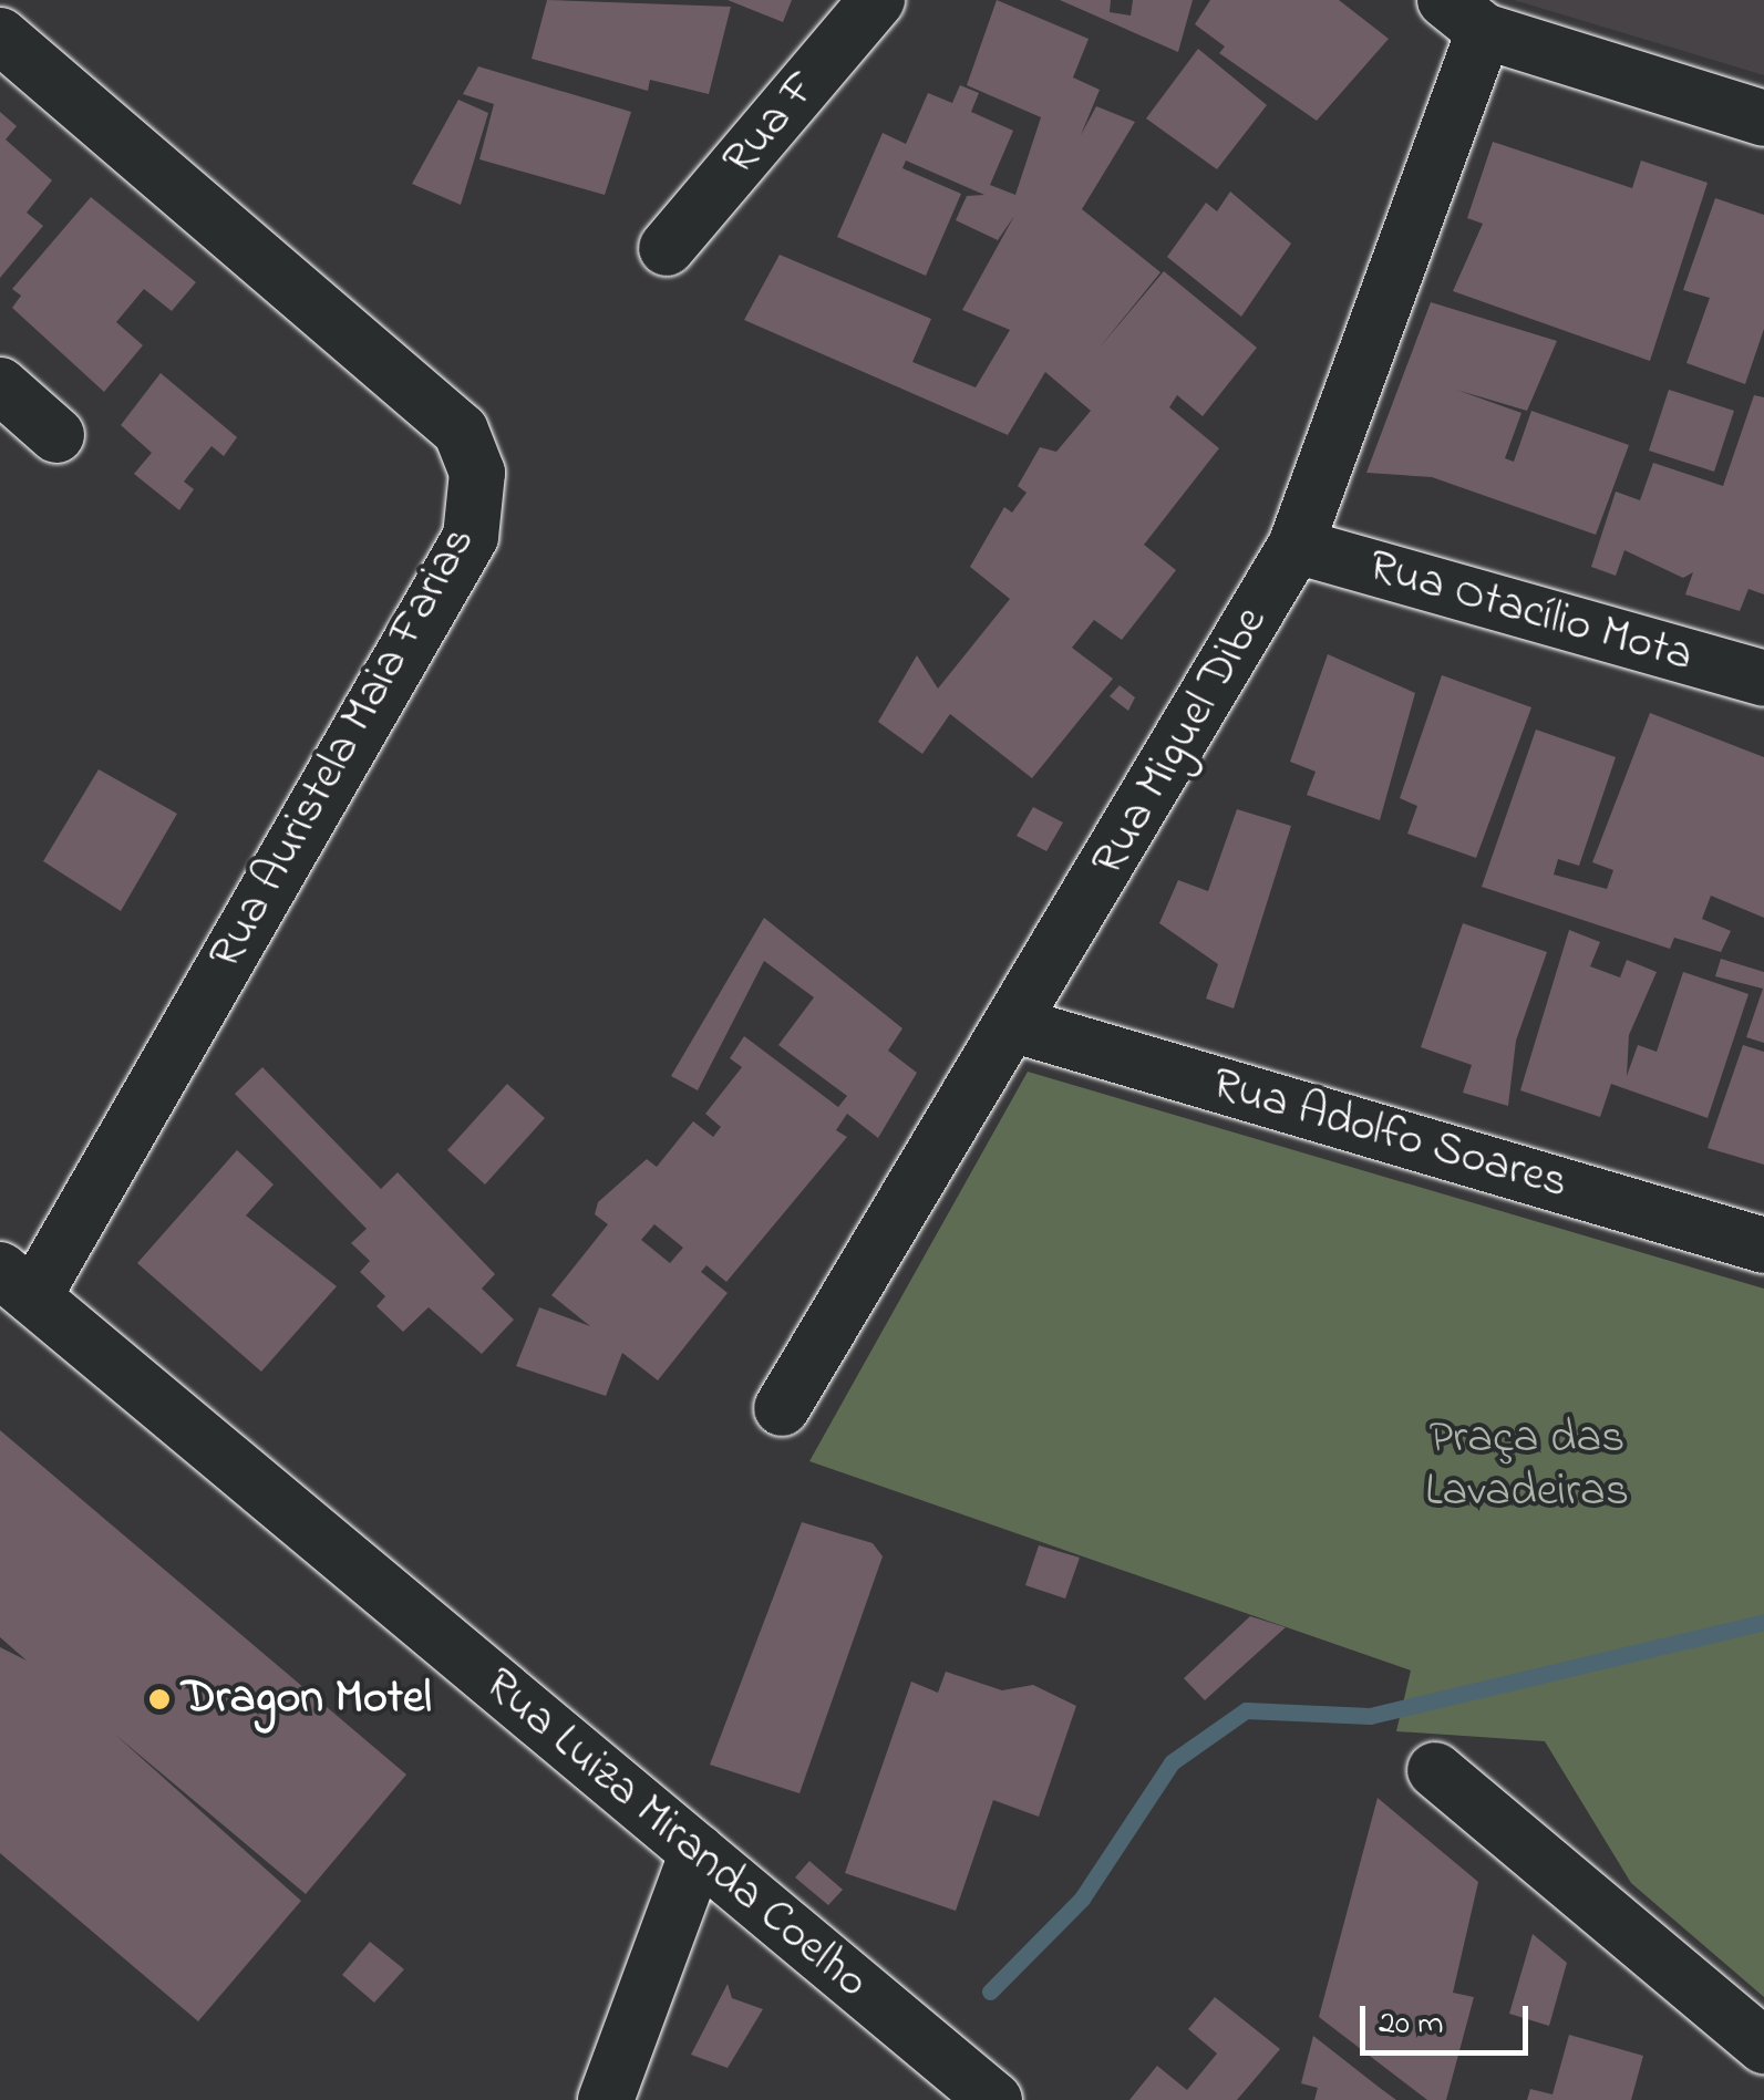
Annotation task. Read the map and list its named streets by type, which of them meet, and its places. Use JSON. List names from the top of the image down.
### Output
{
  "streets": {
    "street": [
      "Rua F",
      "Rua Otacílio Mota",
      "Rua Miguel Dibe",
      "Rua Auristela Maia Farias",
      "Rua Adolfo Soares",
      "Rua Luiza Miranda Coelho"
    ]
  },
  "crossings": [
    ["Rua Otacílio Mota", "Rua Miguel Dibe"],
    ["Rua Miguel Dibe", "Rua Adolfo Soares"],
    ["Rua Auristela Maia Farias", "Rua Luiza Miranda Coelho"]
  ],
  "parks": ["Praça das Lavadeiras"],
  "places": ["Dragon Motel"],
  "scale_bar": "20 m"
}
